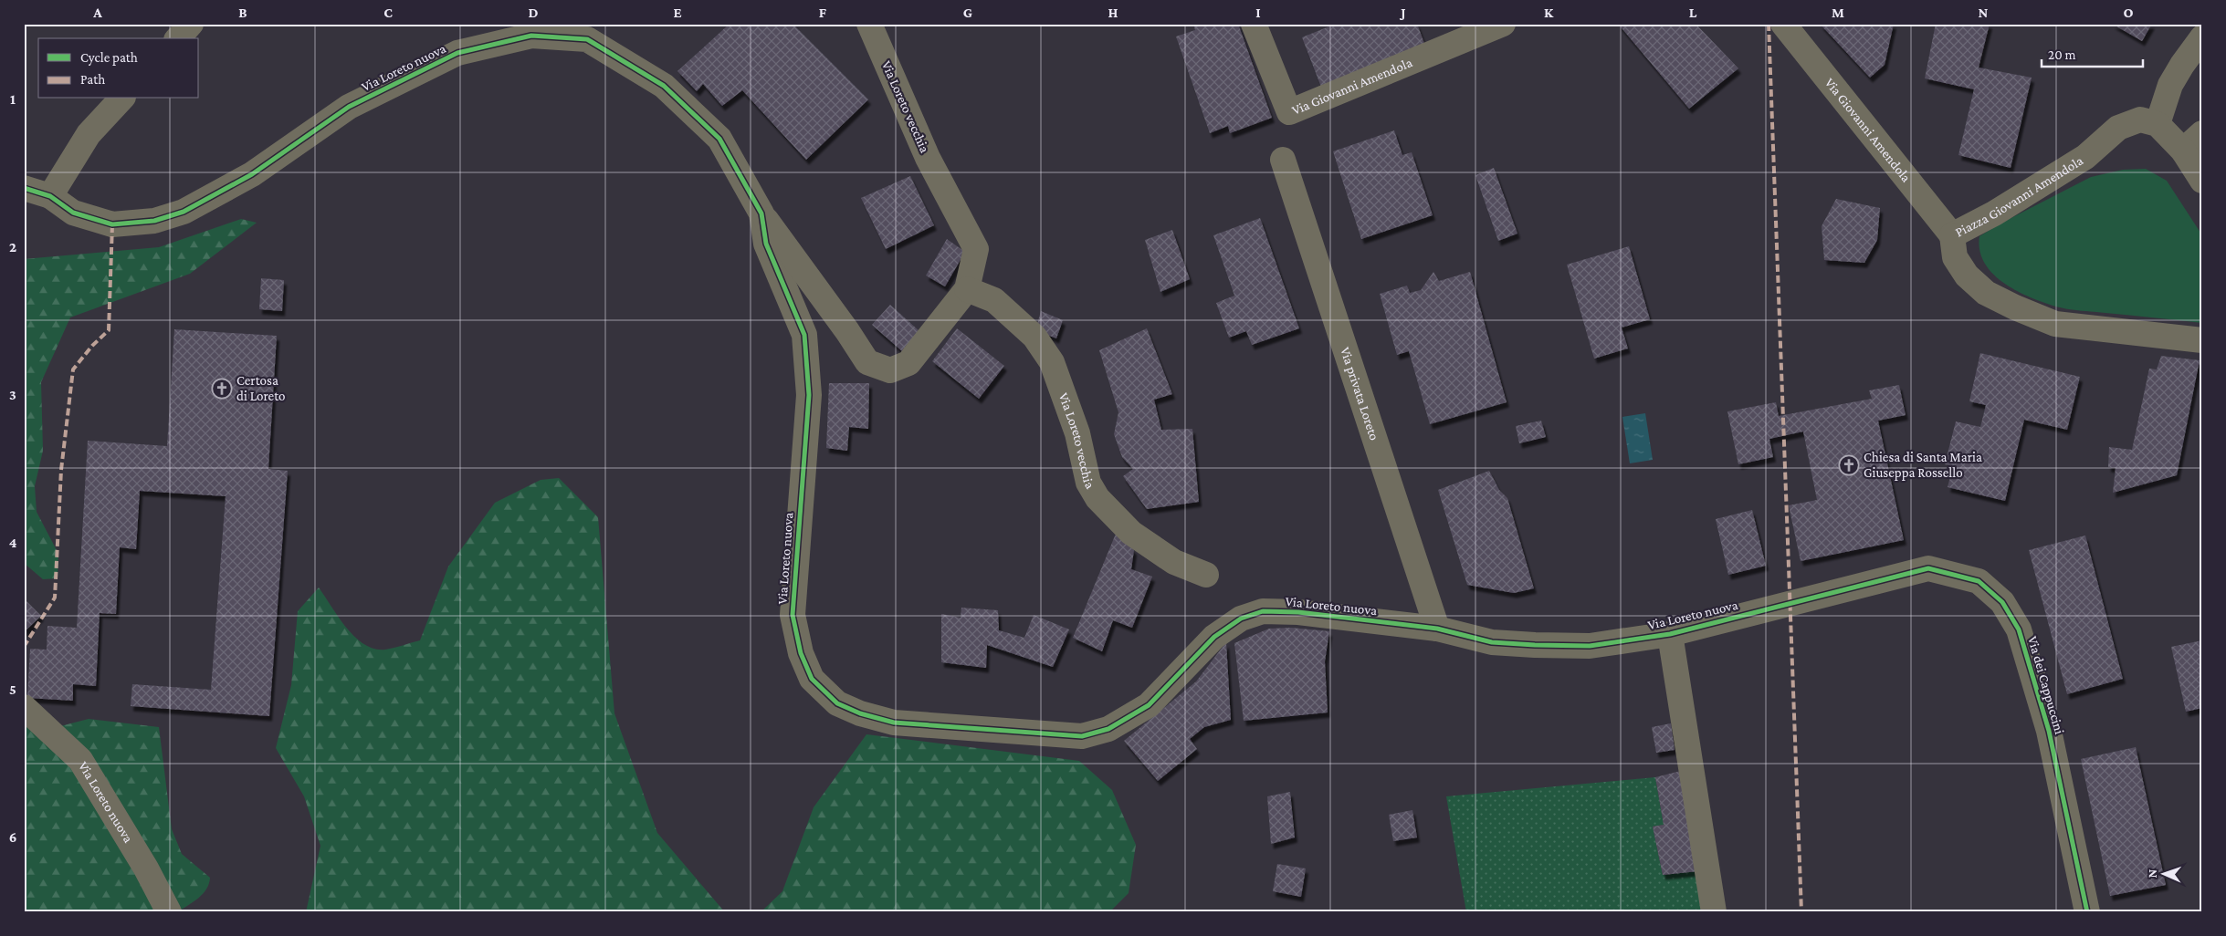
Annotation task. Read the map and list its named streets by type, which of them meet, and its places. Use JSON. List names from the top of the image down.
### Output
{
  "streets": {
    "street": [
      "Via Loreto nuova",
      "Via Giovanni Amendola",
      "Via Loreto vecchia",
      "Piazza Giovanni Amendola",
      "Via privata Loreto",
      "Via dei Cappuccini"
    ]
  },
  "crossings": [
    ["Via Loreto nuova", "Via Loreto vecchia"],
    ["Via Loreto nuova", "Via privata Loreto"],
    ["Via Loreto nuova", "Via dei Cappuccini"],
    ["Via Giovanni Amendola", "Piazza Giovanni Amendola"]
  ],
  "places": {
    "church": ["Certosa di Loreto", "Chiesa di Santa Maria Giuseppa Rossello"]
  },
  "legend": ["Cycle path", "Path"],
  "scale_bar": "20 m",
  "north": "left",
  "grid": {
    "columns": [
      "A",
      "B",
      "C",
      "D",
      "E",
      "F",
      "G",
      "H",
      "I",
      "J",
      "K",
      "L",
      "M",
      "N",
      "O"
    ],
    "rows": [
      "1",
      "2",
      "3",
      "4",
      "5",
      "6"
    ]
  }
}
